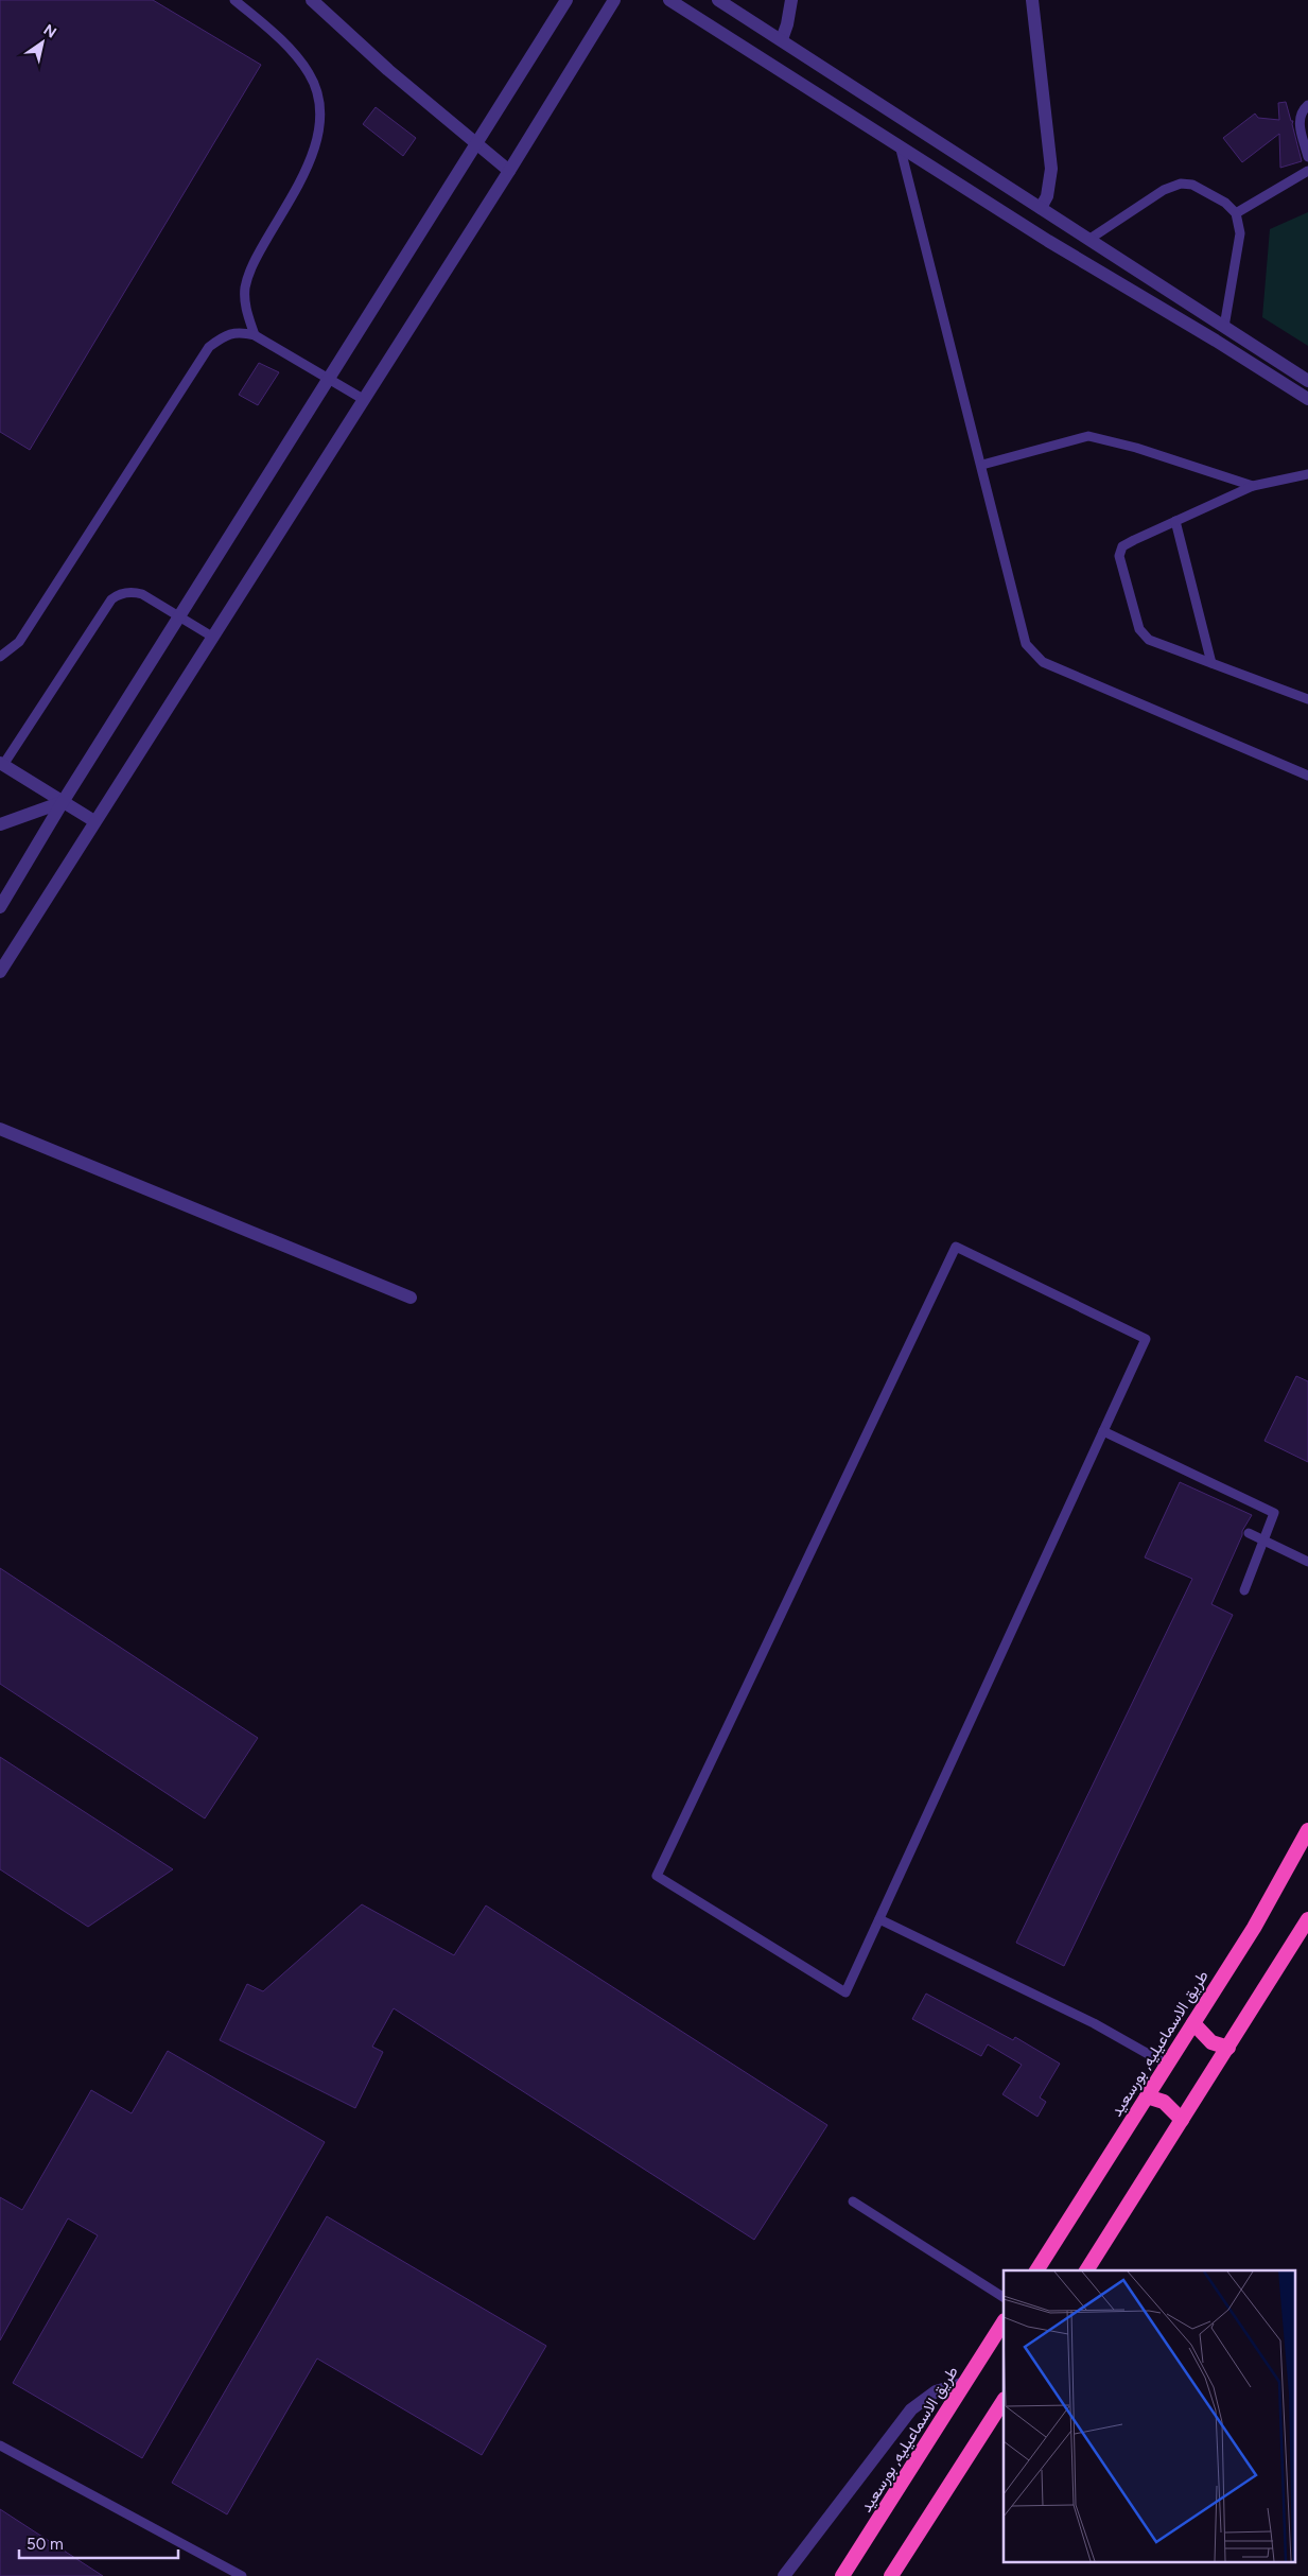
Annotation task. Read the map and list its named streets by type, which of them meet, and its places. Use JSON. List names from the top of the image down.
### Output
{
  "streets": {
    "highway": ["طريق الاسماعيليه, بورسعيد"]
  },
  "scale_bar": "50 m",
  "north": "top right"
}
